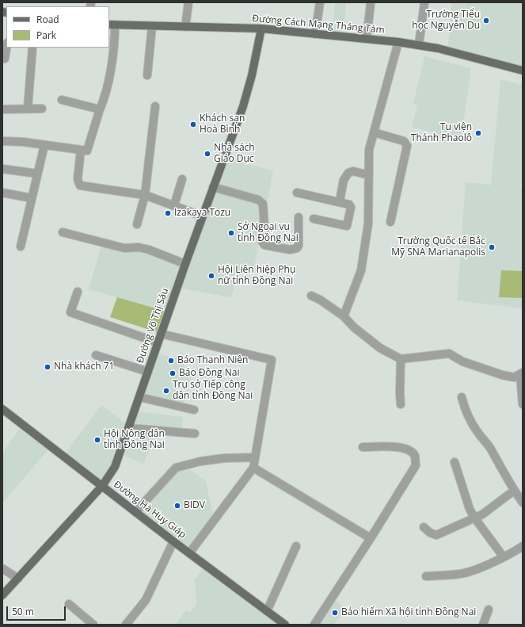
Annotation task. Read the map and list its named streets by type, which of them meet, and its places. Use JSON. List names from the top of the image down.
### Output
{
  "streets": {
    "main road": ["Đường Cách Mạng Tháng Tám", "Đường Võ Thị Sáu", "Đường Hà Huy Giáp"]
  },
  "crossings": [
    ["Đường Cách Mạng Tháng Tám", "Đường Võ Thị Sáu"],
    ["Đường Võ Thị Sáu", "Đường Hà Huy Giáp"]
  ],
  "places": [
    "Trường Tiểu học Nguyễn Du",
    "Khách sạn Hoà Bình",
    "Tu viện Thánh Phaolô",
    "Nhà sách Giáo Dục",
    "Izakaya Tozu",
    "Sở Ngoại vụ tỉnh Đồng Nai",
    "Trường Quốc tế Bắc Mỹ SNA Marianapolis",
    "Hội Liên hiệp Phụ nữ tỉnh Đồng Nai",
    "Báo Thanh Niên",
    "Nhà khách 71",
    "Báo Đồng Nai",
    "Trụ sở Tiếp công dân tỉnh Đồng Nai",
    "Hội Nông dân tỉnh Đồng Nai",
    "BIDV",
    "Bảo hiểm Xã hội tỉnh Đồng Nai"
  ],
  "legend": ["Road", "Park"],
  "scale_bar": "50 m"
}
